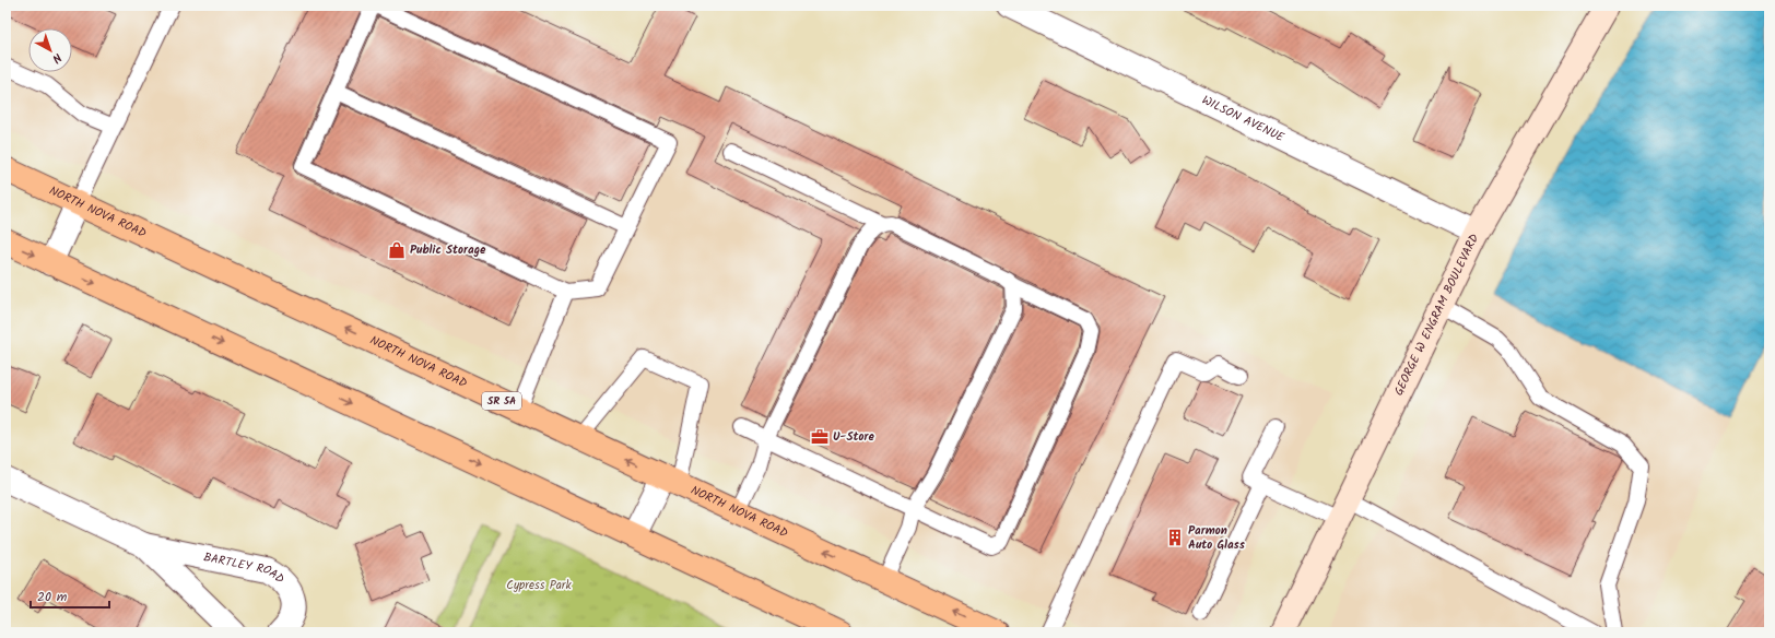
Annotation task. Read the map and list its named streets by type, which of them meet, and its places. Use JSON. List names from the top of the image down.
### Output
{
  "streets": {
    "main road": ["NORTH NOVA ROAD", "GEORGE W ENGRAM BOULEVARD", "SR 5A"],
    "street": ["WILSON AVENUE", "BARTLEY ROAD"]
  },
  "crossings": [
    ["WILSON AVENUE", "GEORGE W ENGRAM BOULEVARD"]
  ],
  "parks": ["Cypress Park"],
  "places": {
    "shop": ["Public Storage"],
    "office": ["U-Store"],
    "building": ["Parmon Auto Glass"]
  },
  "scale_bar": "20 m",
  "north": "bottom right"
}
